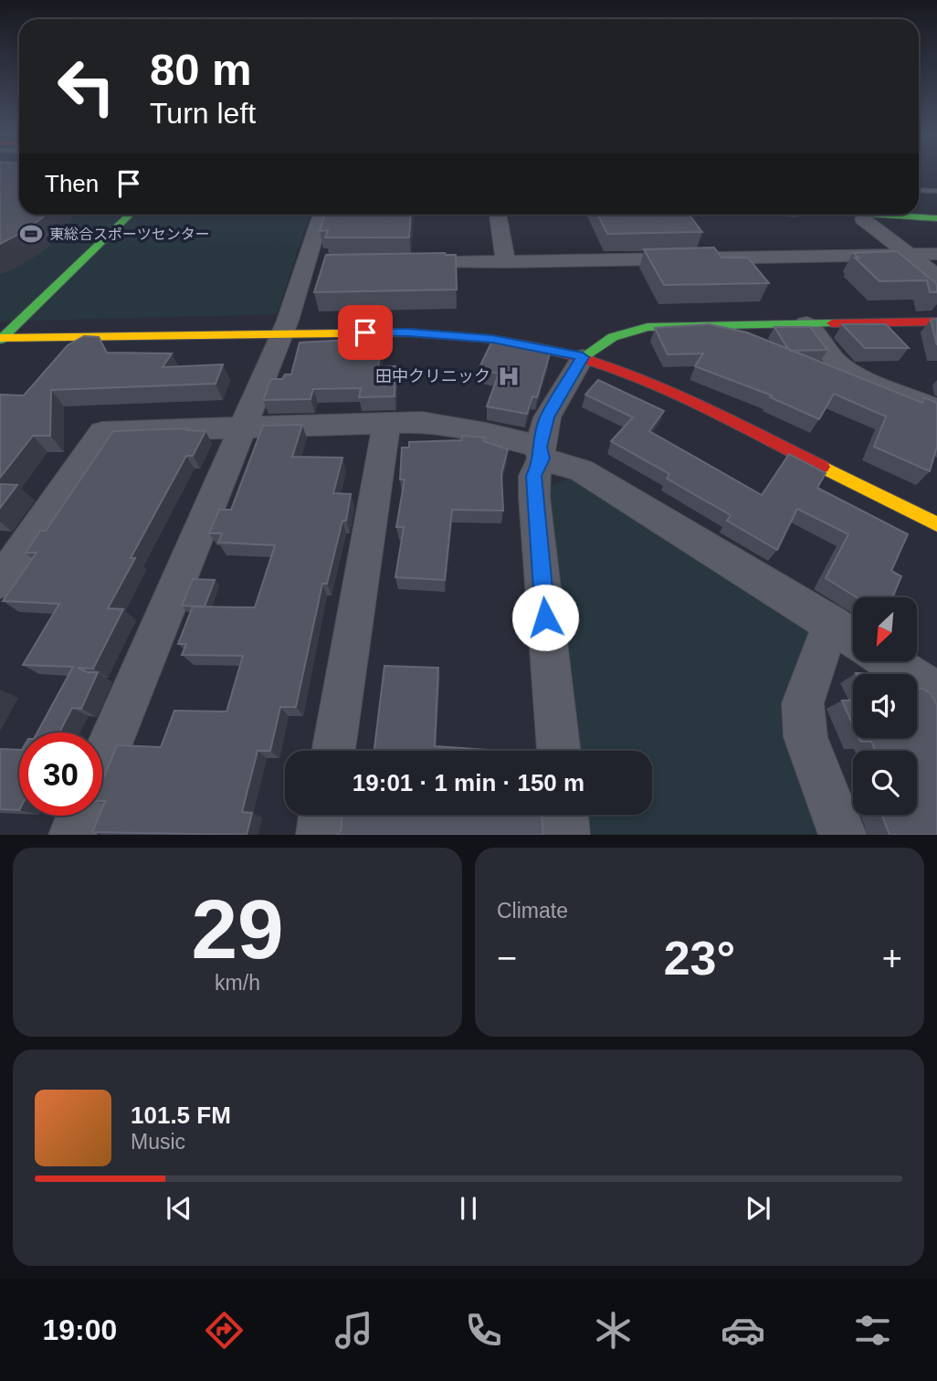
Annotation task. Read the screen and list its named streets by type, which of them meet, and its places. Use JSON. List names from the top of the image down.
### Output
{
  "places": {
    "sports": ["東総合スポーツセンター"],
    "hospital": ["田中クリニック"]
  },
  "north": "bottom left",
  "page": {
    "turn": ["80 m", "Turn left"],
    "then": "Then",
    "limit": "30",
    "trip": "19:01 · 1 min · 150 m",
    "tile": [
      ["29", "km/h"],
      "Climate"
    ],
    "heat": ["−", "23°", "+"],
    "song": ["101.5 FM", "Music"],
    "tabs": "19:00"
  }
}
